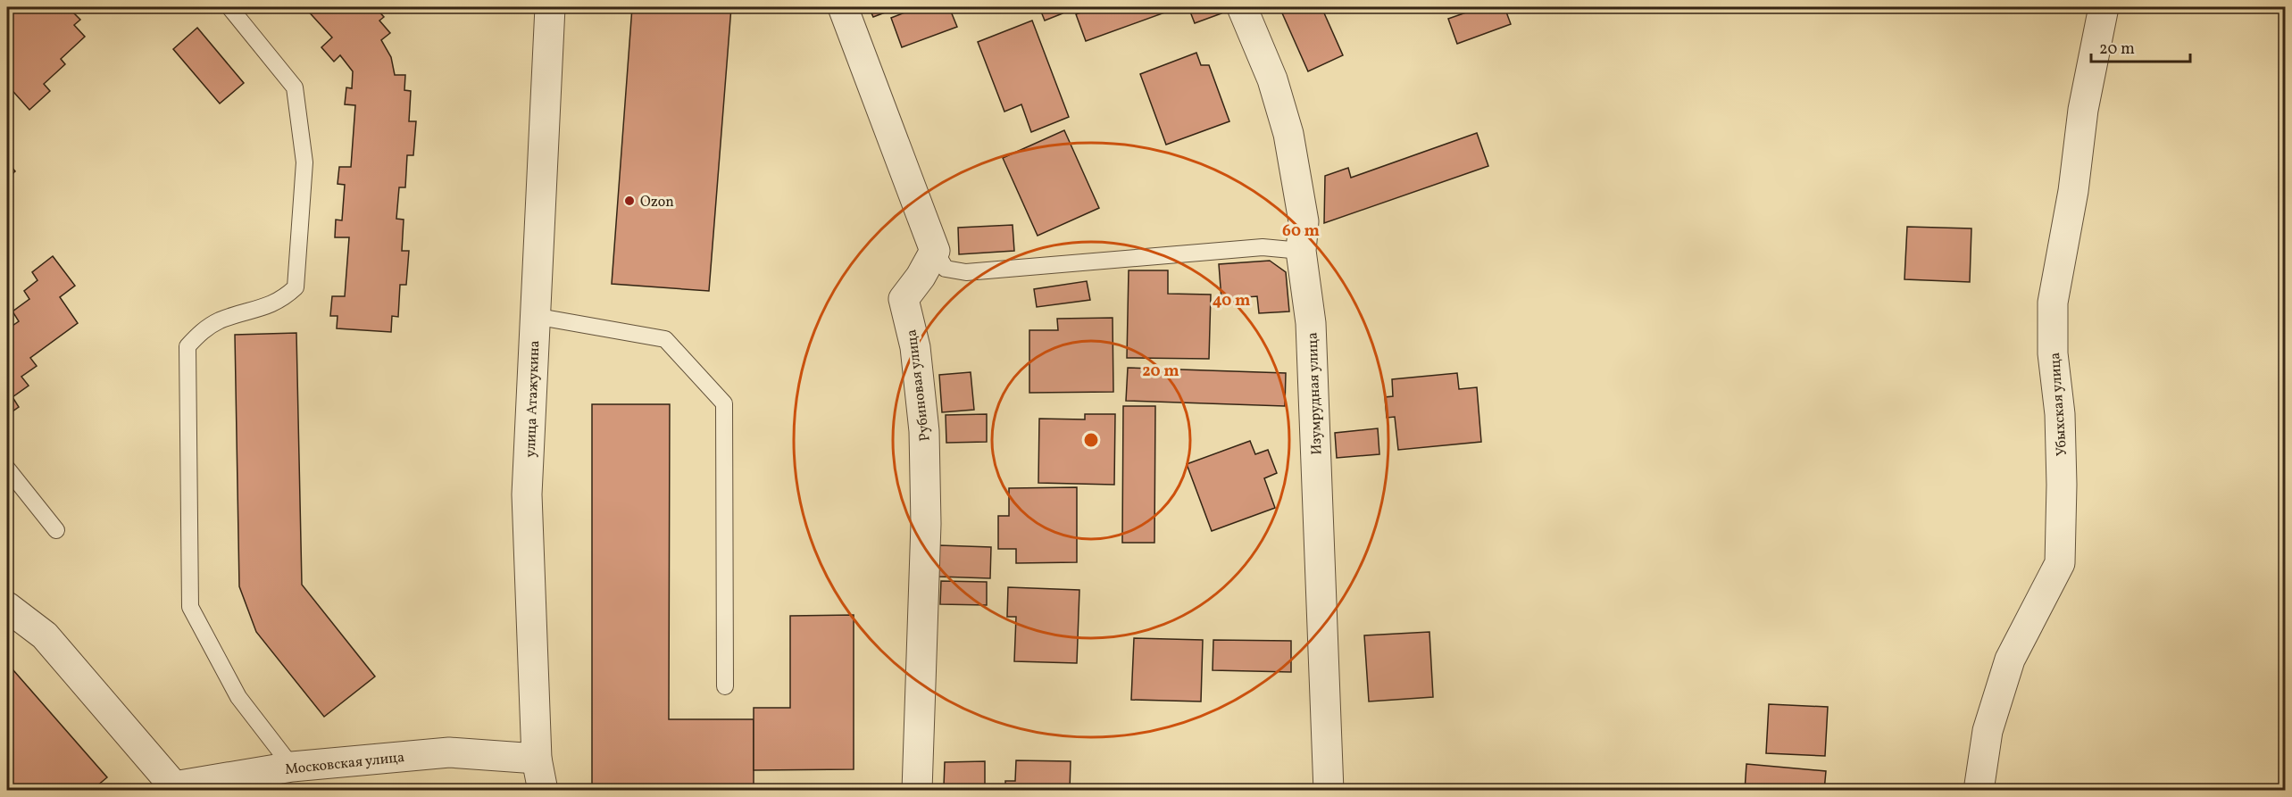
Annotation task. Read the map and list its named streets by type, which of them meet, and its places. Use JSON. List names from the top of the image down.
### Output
{
  "streets": {
    "street": [
      "Рубиновая улица",
      "Изумрудная улица",
      "улица Атажукина",
      "Убыхская улица",
      "Московская улица"
    ]
  },
  "crossings": [
    ["улица Атажукина", "Московская улица"]
  ],
  "places": ["Ozon"],
  "scale_bar": "20 m",
  "rings": ["60 m", "40 m", "20 m"]
}
